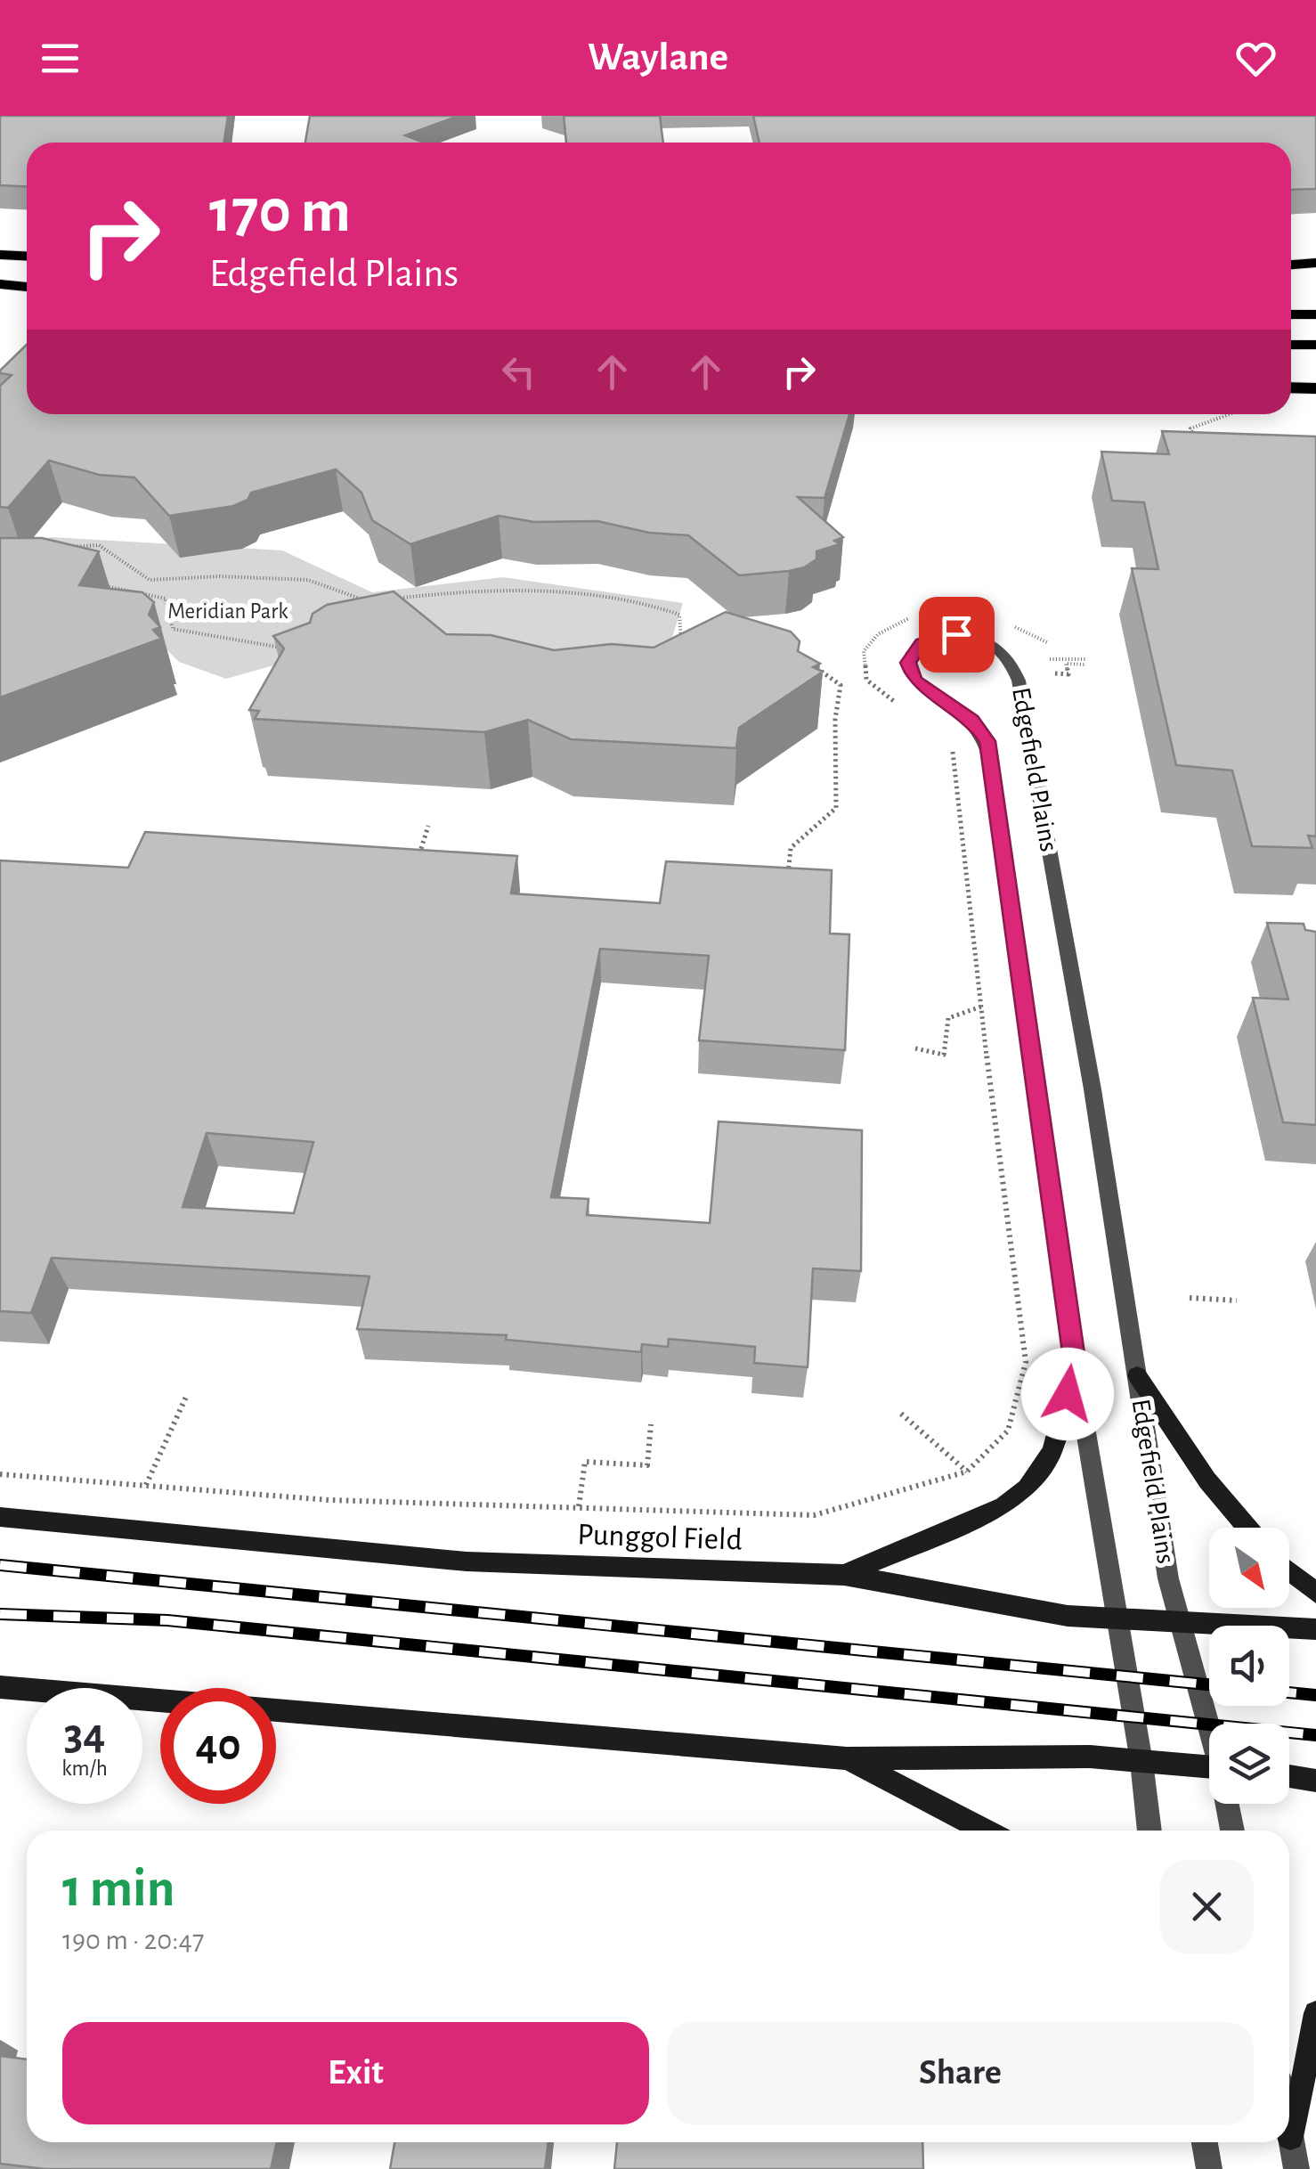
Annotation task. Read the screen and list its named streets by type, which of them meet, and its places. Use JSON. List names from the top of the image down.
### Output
{
  "streets": {
    "street": ["Edgefield Plains", "Punggol Field"]
  },
  "crossings": [
    ["Edgefield Plains", "Punggol Field"]
  ],
  "parks": ["Meridian Park"],
  "north": "bottom right",
  "page": {
    "header": "Waylane",
    "turn": ["170 m", "Edgefield Plains"],
    "speed": "34 km/h",
    "limit": "40",
    "heading": ["1 min", "190 m · 20:47"],
    "buttons": ["Exit", "Share"]
  }
}
